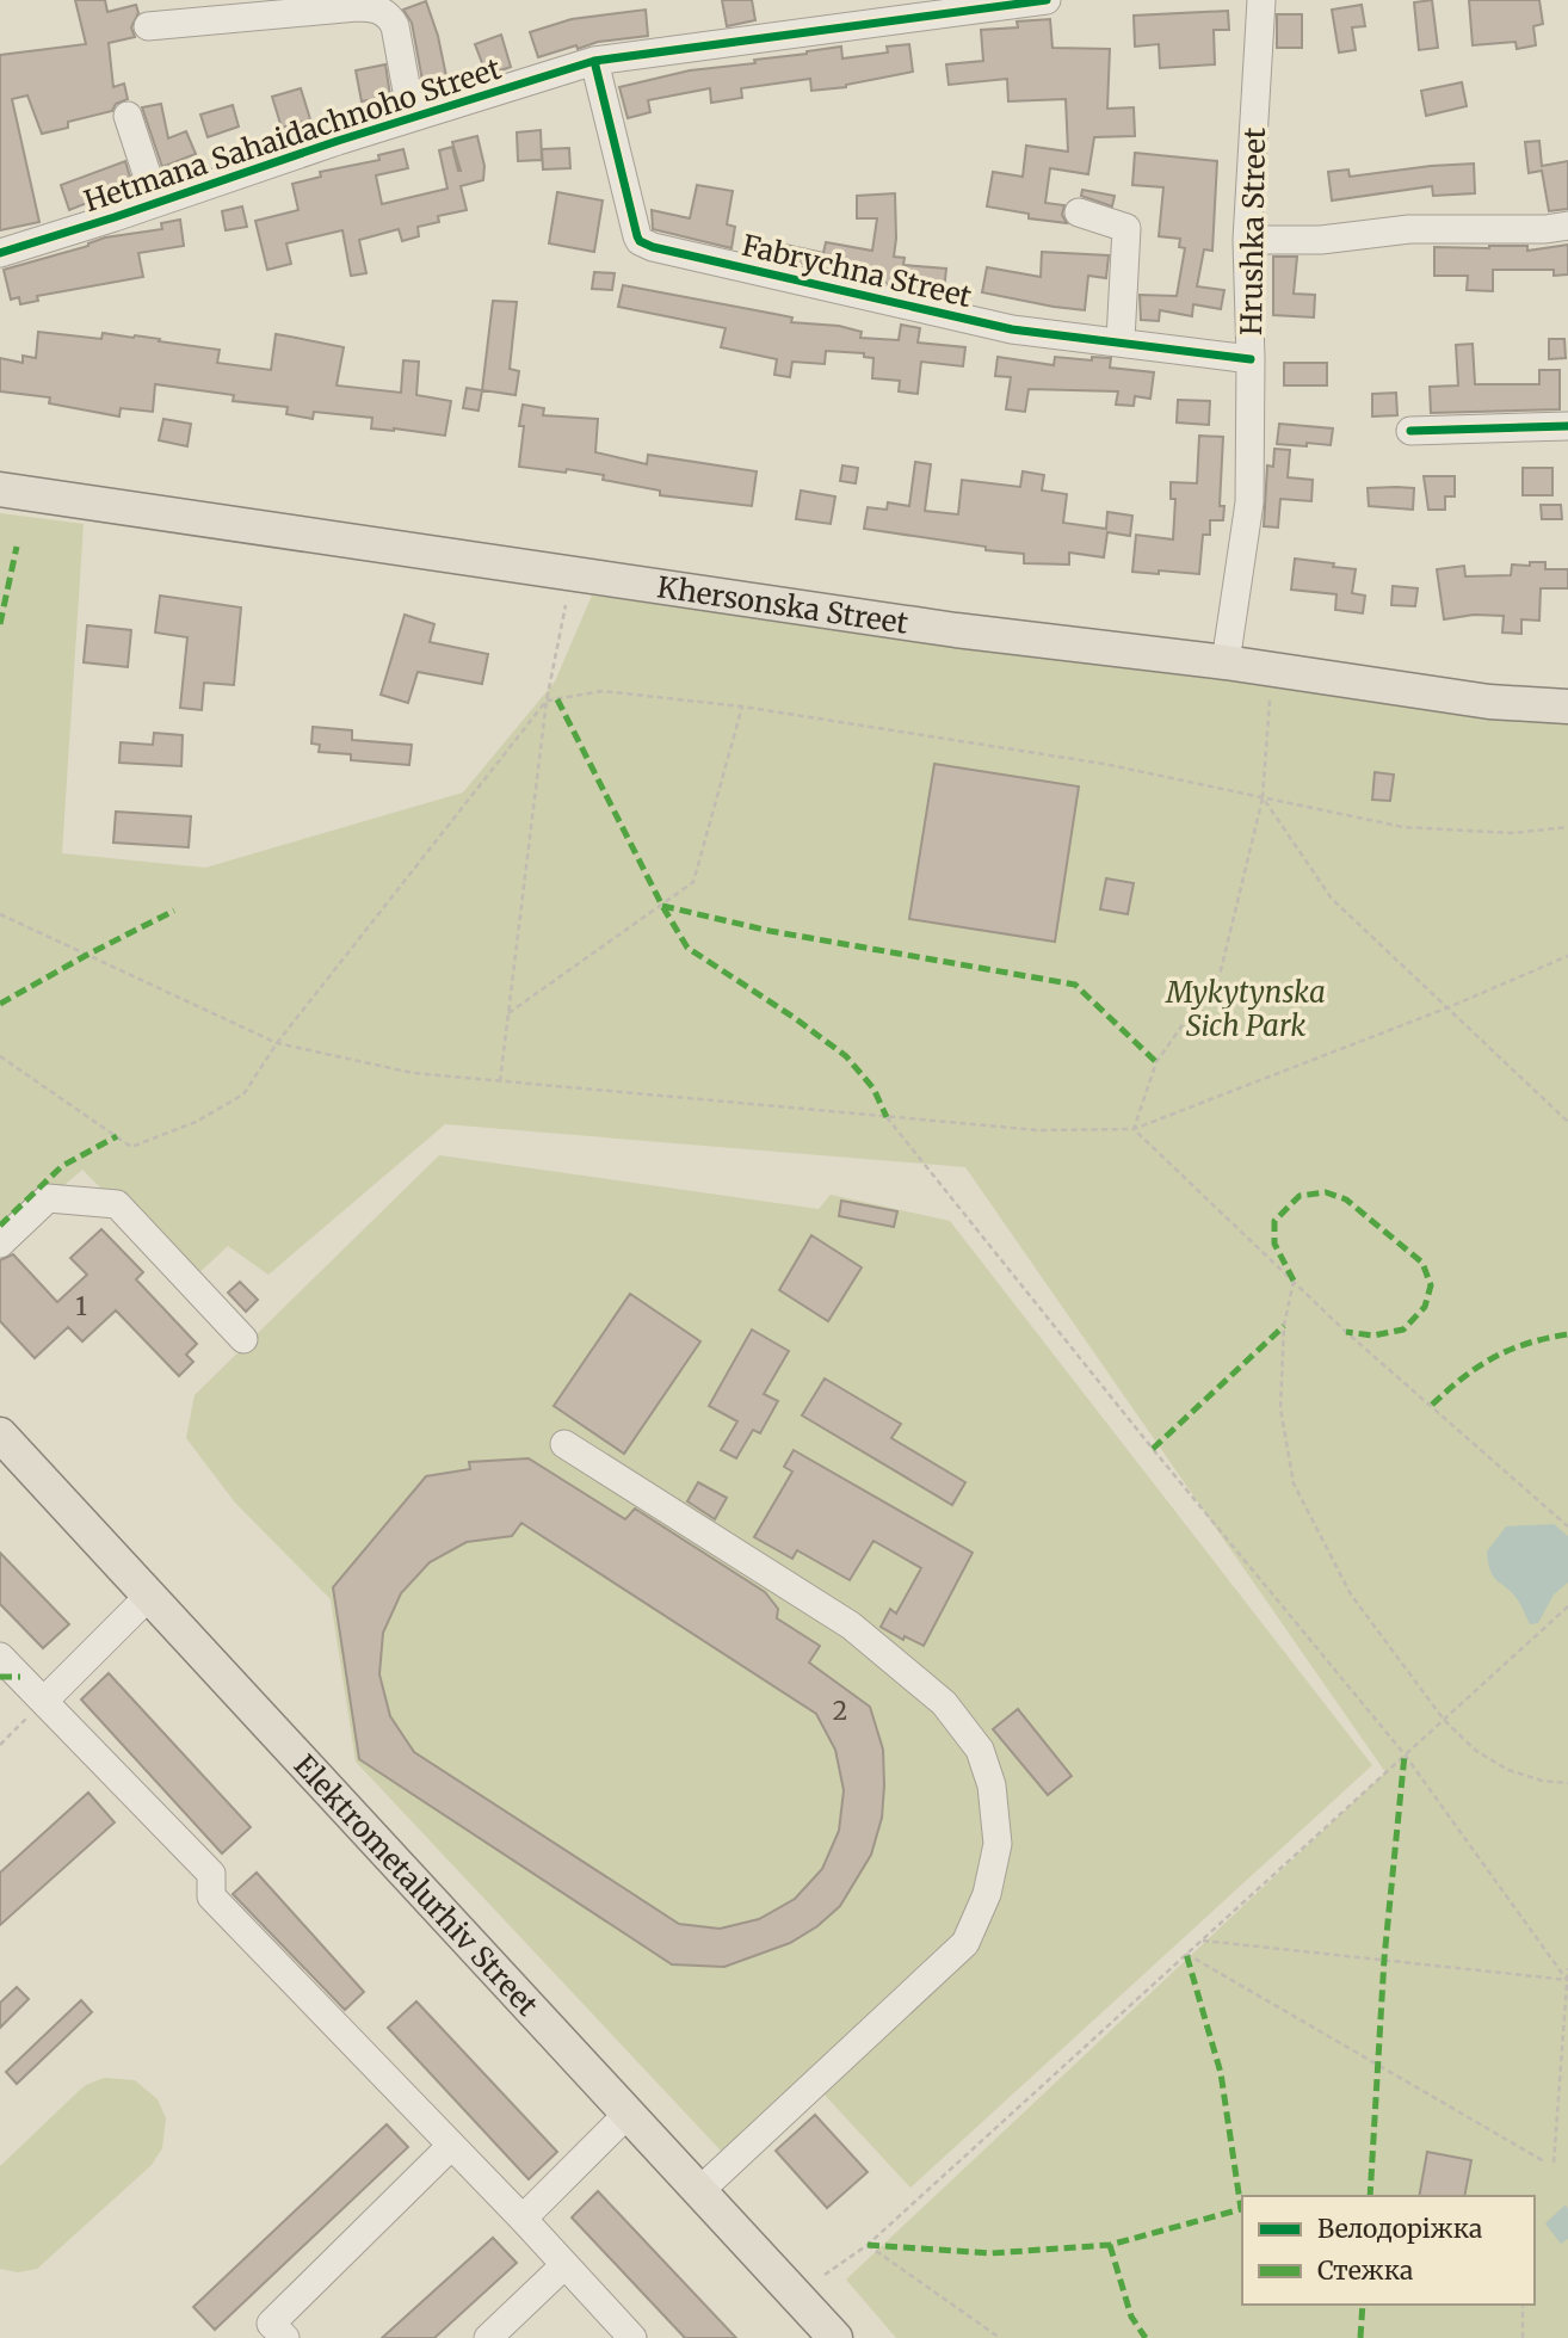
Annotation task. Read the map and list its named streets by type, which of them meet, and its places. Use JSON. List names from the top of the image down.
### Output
{
  "streets": {
    "main road": ["Khersonska Street", "Elektrometalurhiv Street"],
    "street": ["Hetmana Sahaidachnoho Street", "Hrushka Street", "Fabrychna Street"]
  },
  "crossings": [
    ["Hetmana Sahaidachnoho Street", "Fabrychna Street"],
    ["Hrushka Street", "Fabrychna Street"],
    ["Hrushka Street", "Khersonska Street"]
  ],
  "parks": ["Mykytynska Sich Park"],
  "house_numbers": ["1", "2"],
  "legend": ["Велодоріжка", "Стежка"]
}
